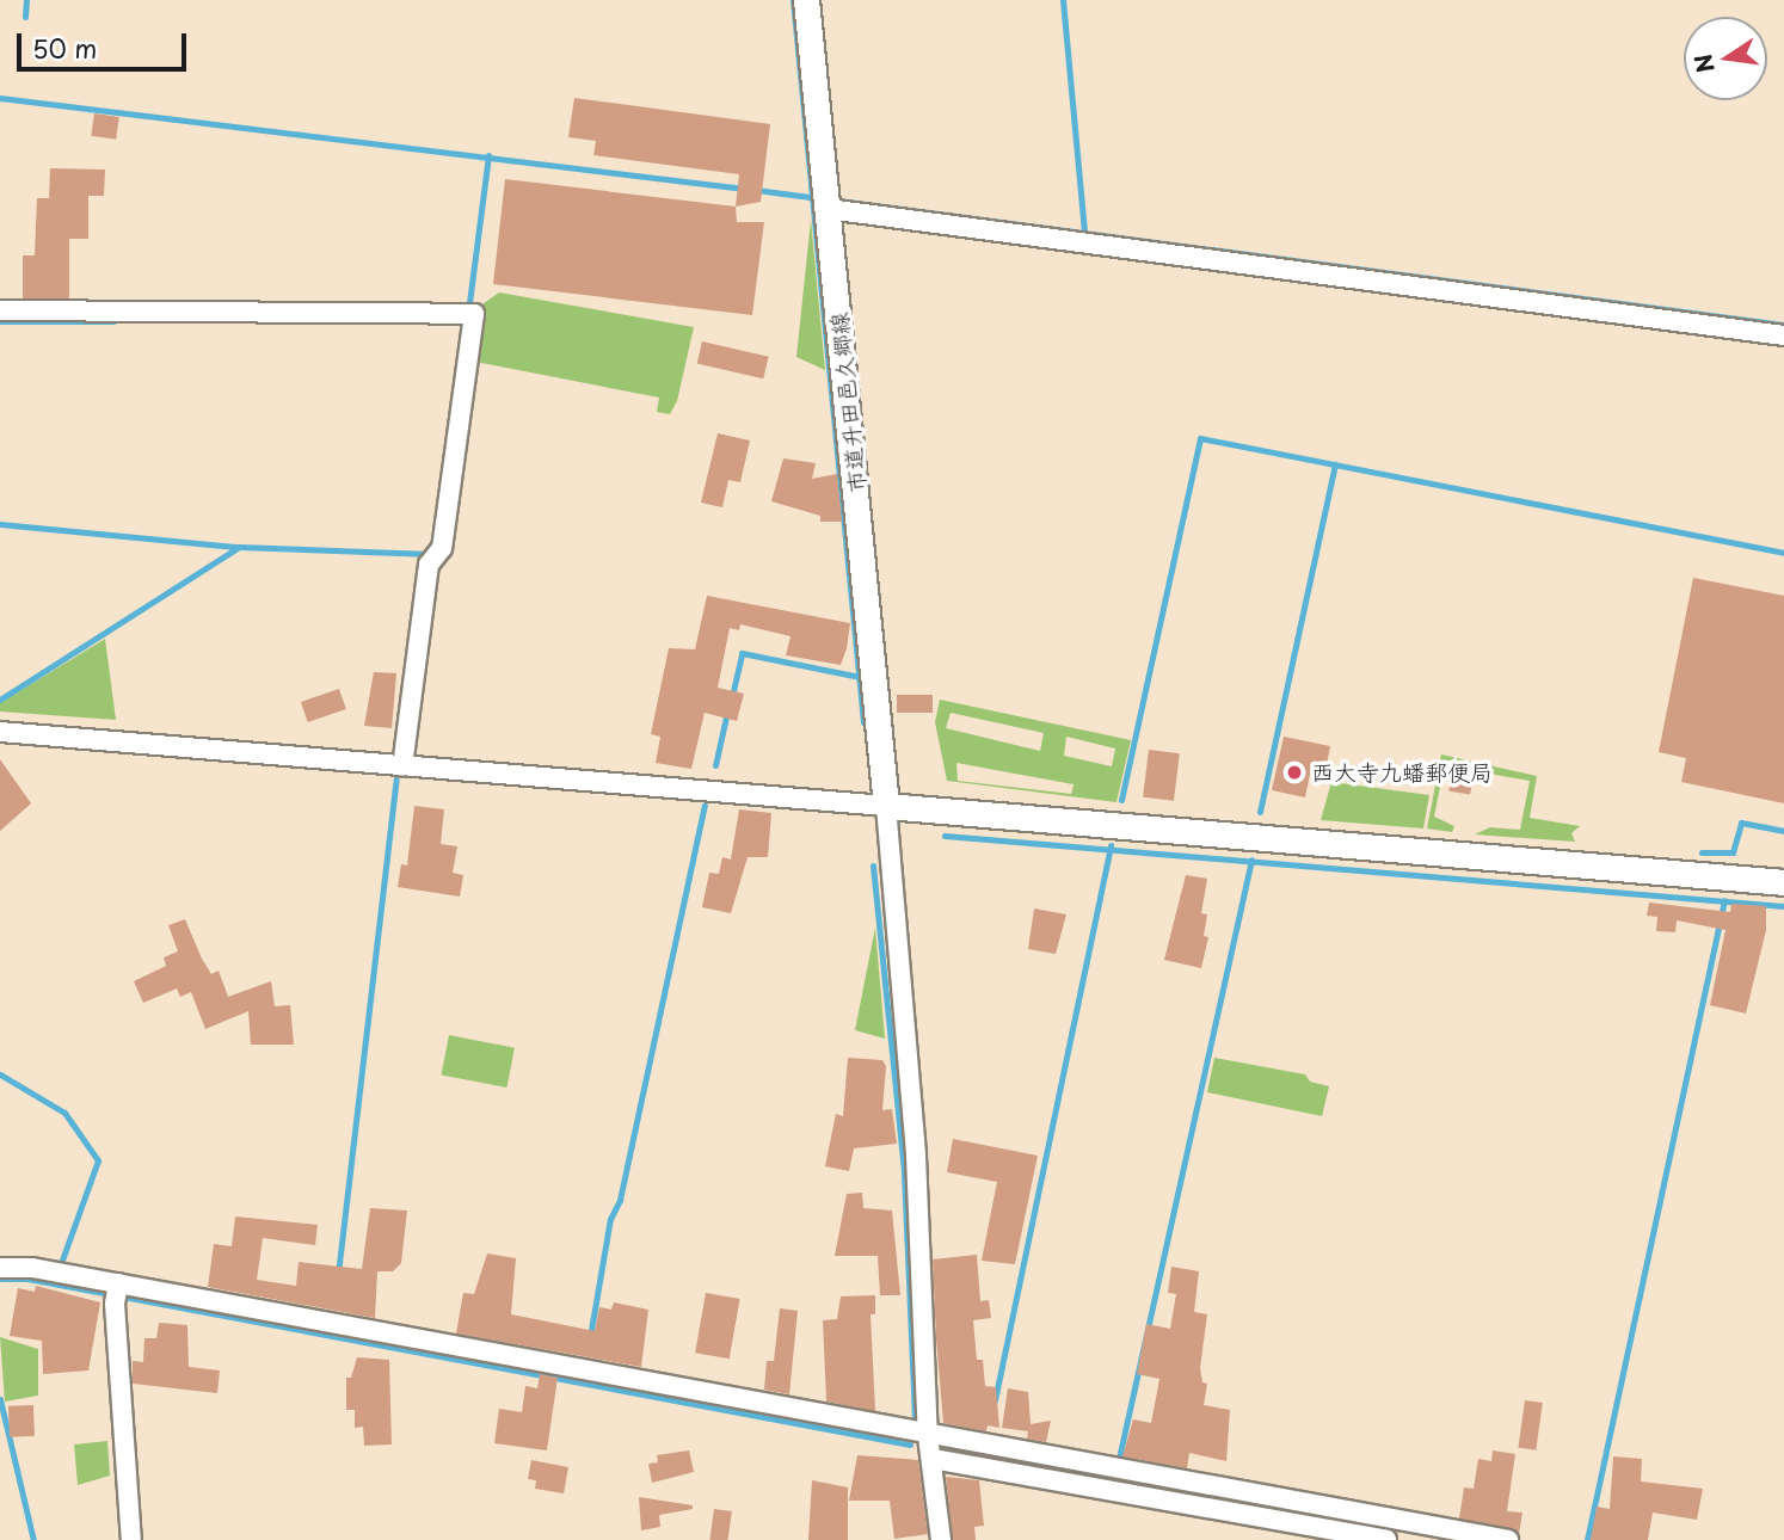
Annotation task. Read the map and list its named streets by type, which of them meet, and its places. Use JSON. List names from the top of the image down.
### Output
{
  "streets": {
    "street": ["市道升田邑久郷線"]
  },
  "places": ["西大寺九蟠郵便局"],
  "scale_bar": "50 m",
  "north": "left"
}
